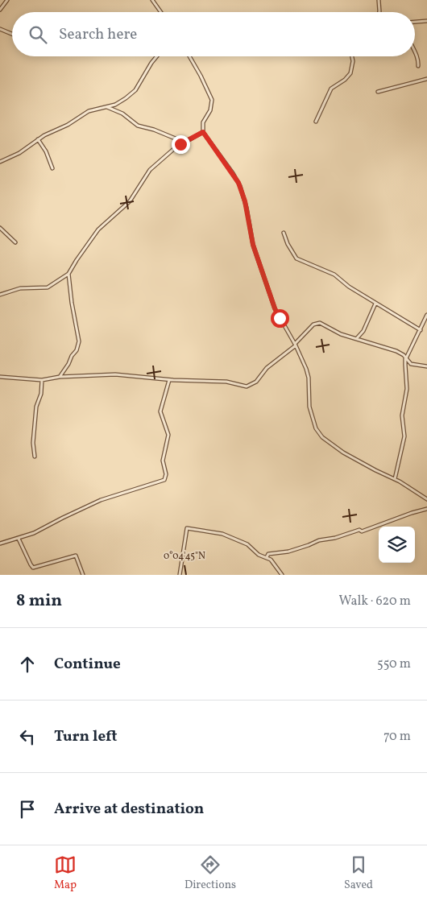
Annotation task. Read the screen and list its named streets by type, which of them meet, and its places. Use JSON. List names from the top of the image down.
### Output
{
  "page": {
    "search": "Search here",
    "heading": ["8 min", "Walk · 620 m"],
    "list": [
      ["Continue", "550 m"],
      ["Turn left", "70 m"],
      "Arrive at destination"
    ],
    "nav": ["Map", "Directions", "Saved"]
  },
  "coordinates": ["0°04'45\"N"]
}
